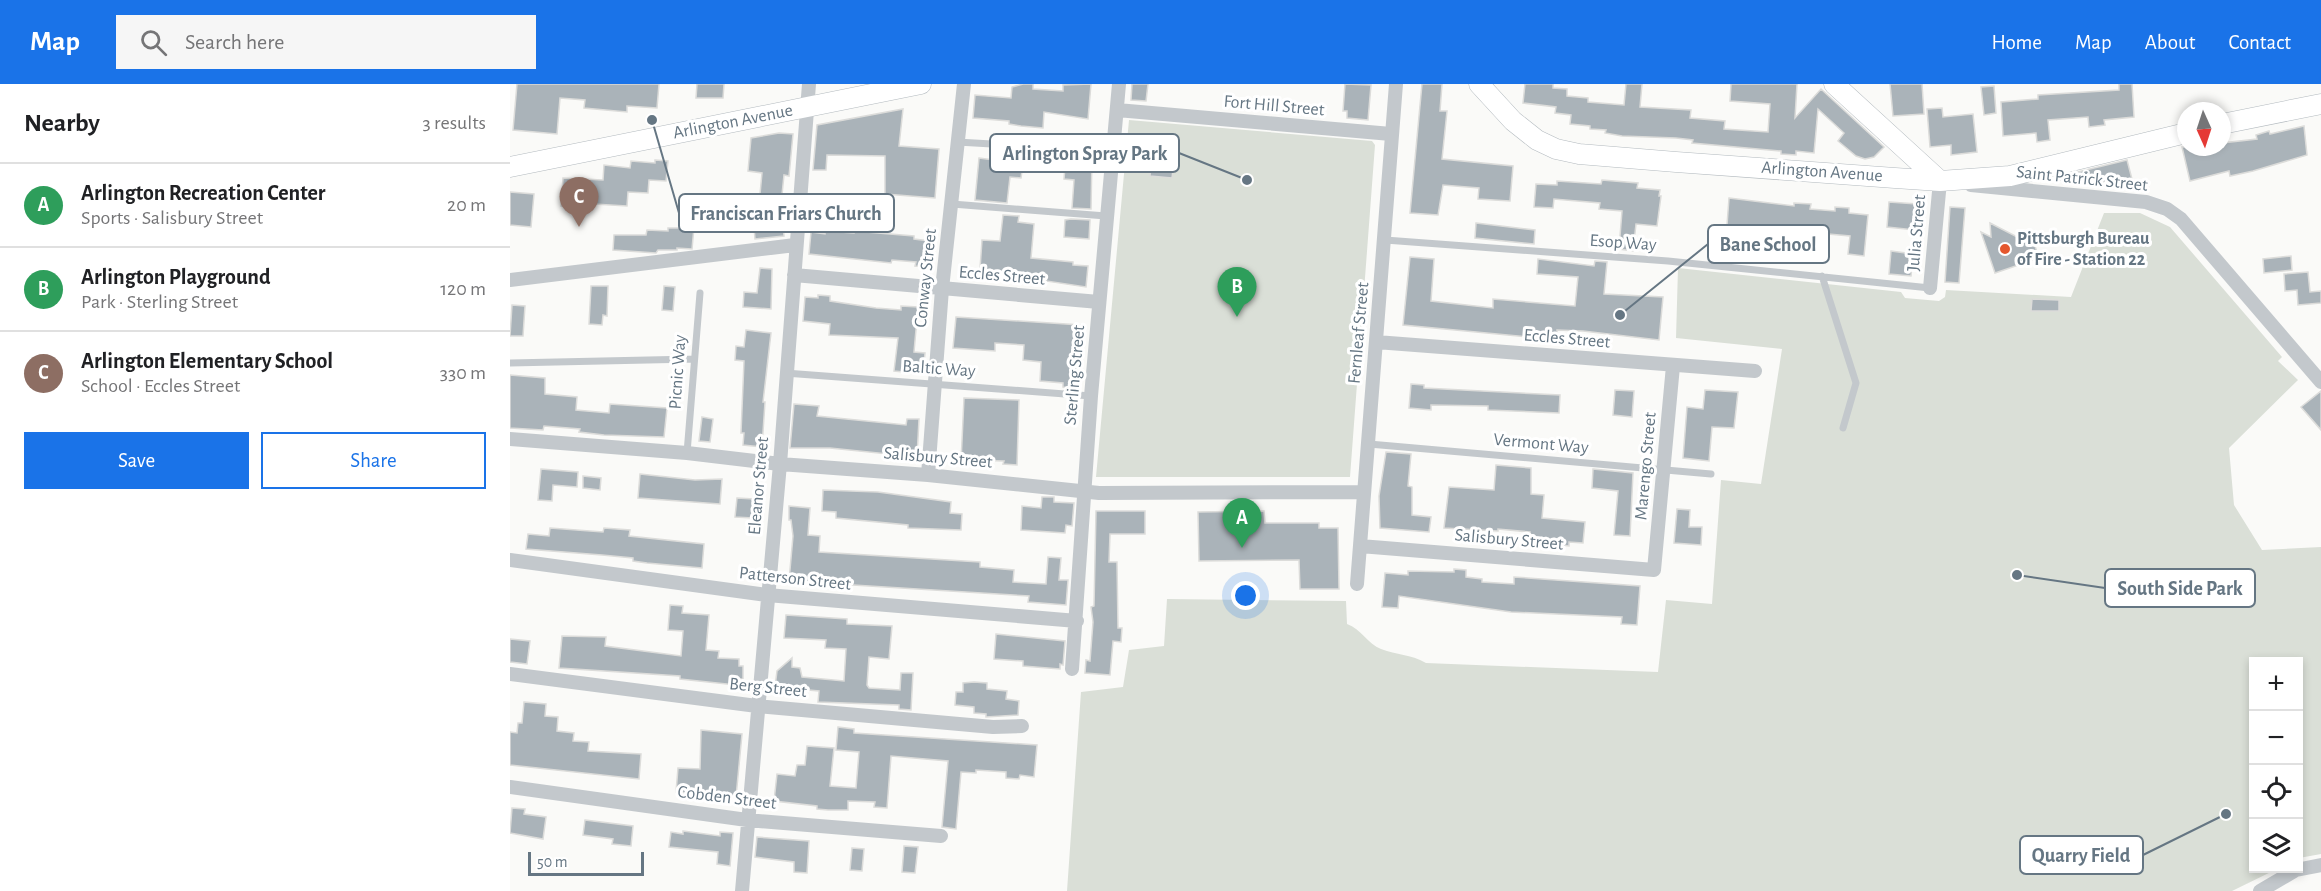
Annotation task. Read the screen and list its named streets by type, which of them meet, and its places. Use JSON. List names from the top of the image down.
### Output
{
  "streets": {
    "street": [
      "Fort Hill Street",
      "Arlington Avenue",
      "Saint Patrick Street",
      "Julia Street",
      "Eccles Street",
      "Conway Street",
      "Fernleaf Street",
      "Sterling Street",
      "Salisbury Street",
      "Marengo Street",
      "Eleanor Street",
      "Patterson Street",
      "Berg Street",
      "Cobden Street"
    ],
    "lane": [
      "Esop Way",
      "Baltic Way",
      "Picnic Way",
      "Vermont Way"
    ]
  },
  "crossings": [
    ["Fort Hill Street", "Fernleaf Street"],
    ["Fort Hill Street", "Sterling Street"],
    ["Arlington Avenue", "Saint Patrick Street"],
    ["Arlington Avenue", "Julia Street"],
    ["Arlington Avenue", "Eleanor Street"],
    ["Saint Patrick Street", "Julia Street"],
    ["Julia Street", "Esop Way"],
    ["Esop Way", "Fernleaf Street"],
    ["Eccles Street", "Conway Street"],
    ["Eccles Street", "Fernleaf Street"],
    ["Eccles Street", "Sterling Street"],
    ["Eccles Street", "Marengo Street"],
    ["Eccles Street", "Eleanor Street"],
    ["Conway Street", "Baltic Way"],
    ["Conway Street", "Salisbury Street"],
    ["Fernleaf Street", "Vermont Way"],
    ["Fernleaf Street", "Salisbury Street"],
    ["Baltic Way", "Sterling Street"],
    ["Baltic Way", "Eleanor Street"],
    ["Picnic Way", "Salisbury Street"],
    ["Sterling Street", "Salisbury Street"],
    ["Sterling Street", "Patterson Street"],
    ["Vermont Way", "Marengo Street"],
    ["Salisbury Street", "Marengo Street"],
    ["Salisbury Street", "Eleanor Street"],
    ["Eleanor Street", "Patterson Street"],
    ["Eleanor Street", "Berg Street"],
    ["Eleanor Street", "Cobden Street"]
  ],
  "places": [
    "Franciscan Friars Church",
    "Arlington Spray Park",
    "Pittsburgh Bureau of Fire - Station 22",
    "Bane School",
    "South Side Park",
    "Quarry Field"
  ],
  "scale_bar": "50 m",
  "north": "bottom",
  "page": {
    "header": "Map",
    "search": "Search here",
    "nav": [
      "Home",
      "Map",
      "About",
      "Contact"
    ],
    "heading": ["Nearby", "3 results"],
    "list": [
      {
        "mark": "A",
        "name": "Arlington Recreation Center",
        "note": "Sports · Salisbury Street",
        "value": "20 m"
      },
      {
        "mark": "B",
        "name": "Arlington Playground",
        "note": "Park · Sterling Street",
        "value": "120 m"
      },
      {
        "mark": "C",
        "name": "Arlington Elementary School",
        "note": "School · Eccles Street",
        "value": "330 m"
      }
    ],
    "pins": ["C", "B", "A"],
    "buttons": ["Save", "Share"],
    "map_buttons": ["+", "−"],
    "scale": "50 m"
  }
}
